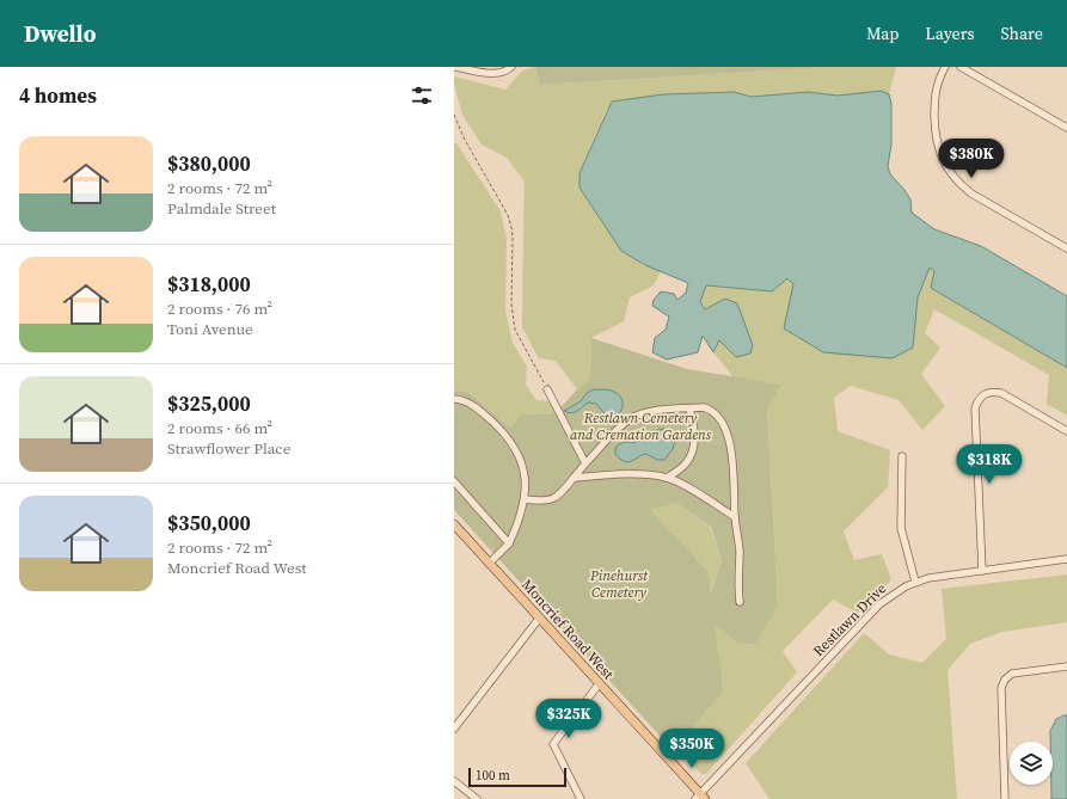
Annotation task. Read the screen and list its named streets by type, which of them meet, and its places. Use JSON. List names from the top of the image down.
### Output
{
  "streets": {
    "main road": ["Moncrief Road West"],
    "street": ["Restlawn Drive"]
  },
  "crossings": [
    ["Restlawn Drive", "Moncrief Road West"]
  ],
  "parks": ["Restlawn Cemetery and Cremation Gardens", "Pinehurst Cemetery"],
  "scale_bar": "100 m",
  "page": {
    "header": "Dwello",
    "nav": ["Map", "Layers", "Share"],
    "heading": "4 homes",
    "list": [
      {
        "name": "$380,000",
        "note": "2 rooms · 72 m² · Palmdale Street"
      },
      {
        "name": "$318,000",
        "note": "2 rooms · 76 m² · Toni Avenue"
      },
      {
        "name": "$325,000",
        "note": "2 rooms · 66 m² · Strawflower Place"
      },
      {
        "name": "$350,000",
        "note": "2 rooms · 72 m² · Moncrief Road West"
      }
    ],
    "price": [
      "$380K",
      "$318K",
      "$325K",
      "$350K"
    ],
    "scale": "100 m"
  }
}
